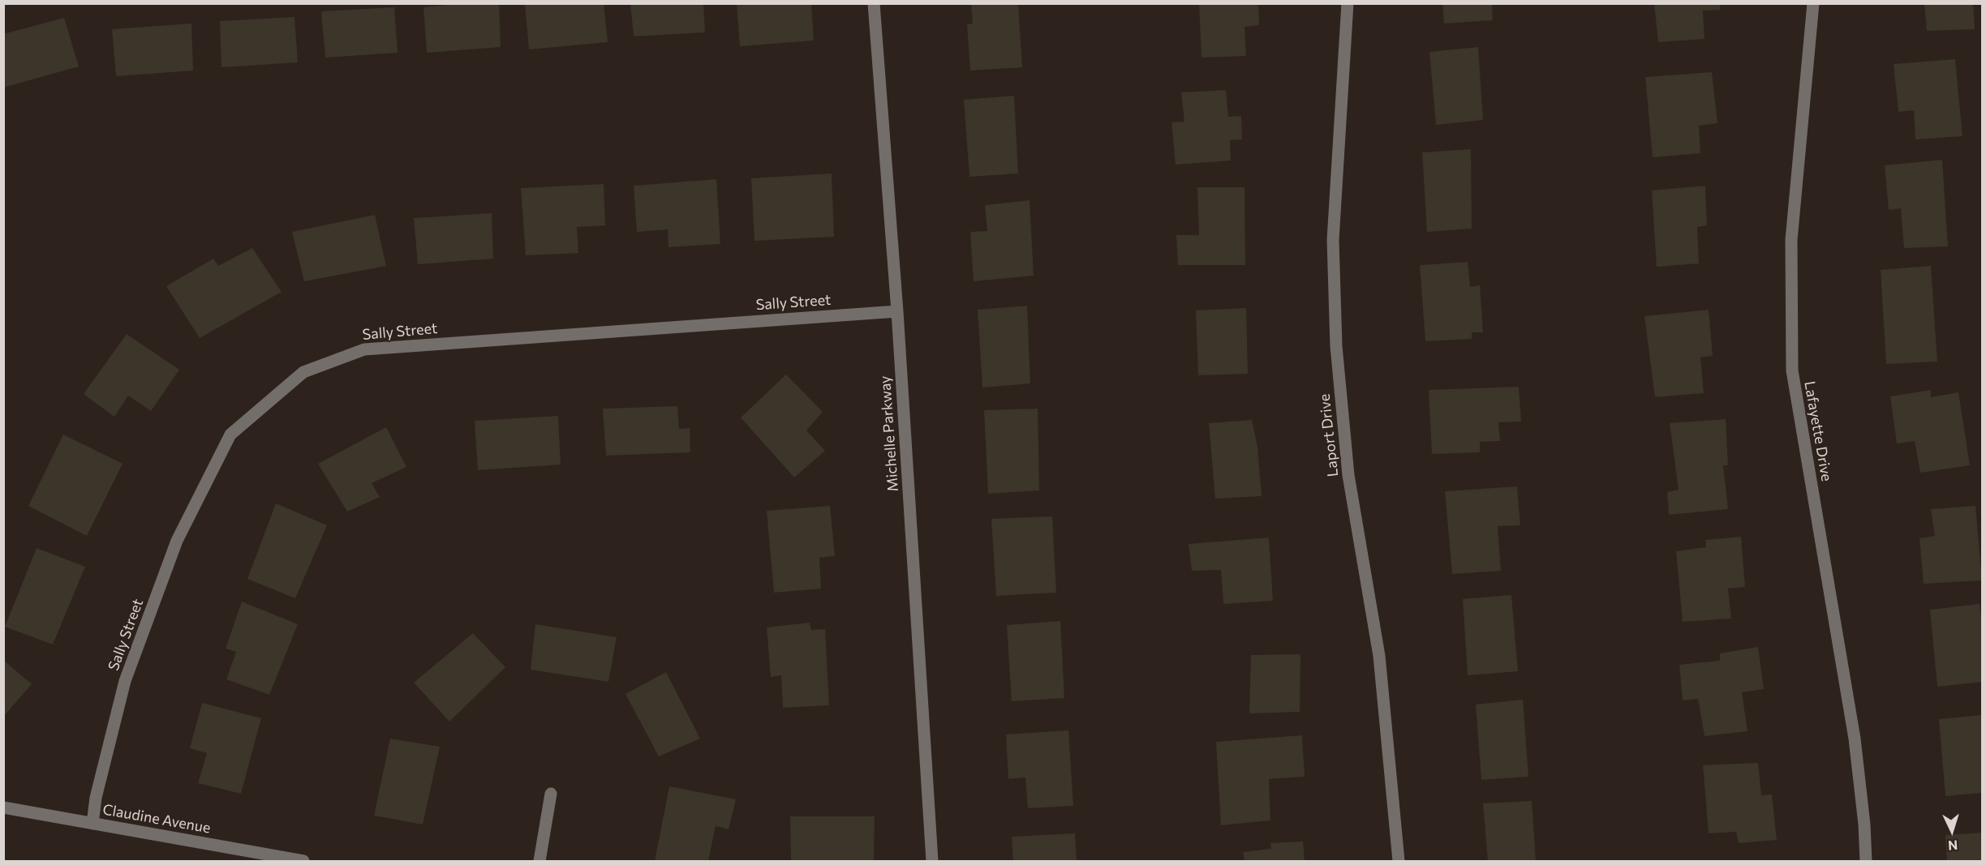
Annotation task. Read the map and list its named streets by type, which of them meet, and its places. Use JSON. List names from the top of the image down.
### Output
{
  "streets": {
    "street": [
      "Sally Street",
      "Lafayette Drive",
      "Michelle Parkway",
      "Laport Drive",
      "Claudine Avenue"
    ]
  },
  "crossings": [
    ["Sally Street", "Michelle Parkway"],
    ["Sally Street", "Claudine Avenue"]
  ],
  "north": "bottom"
}
